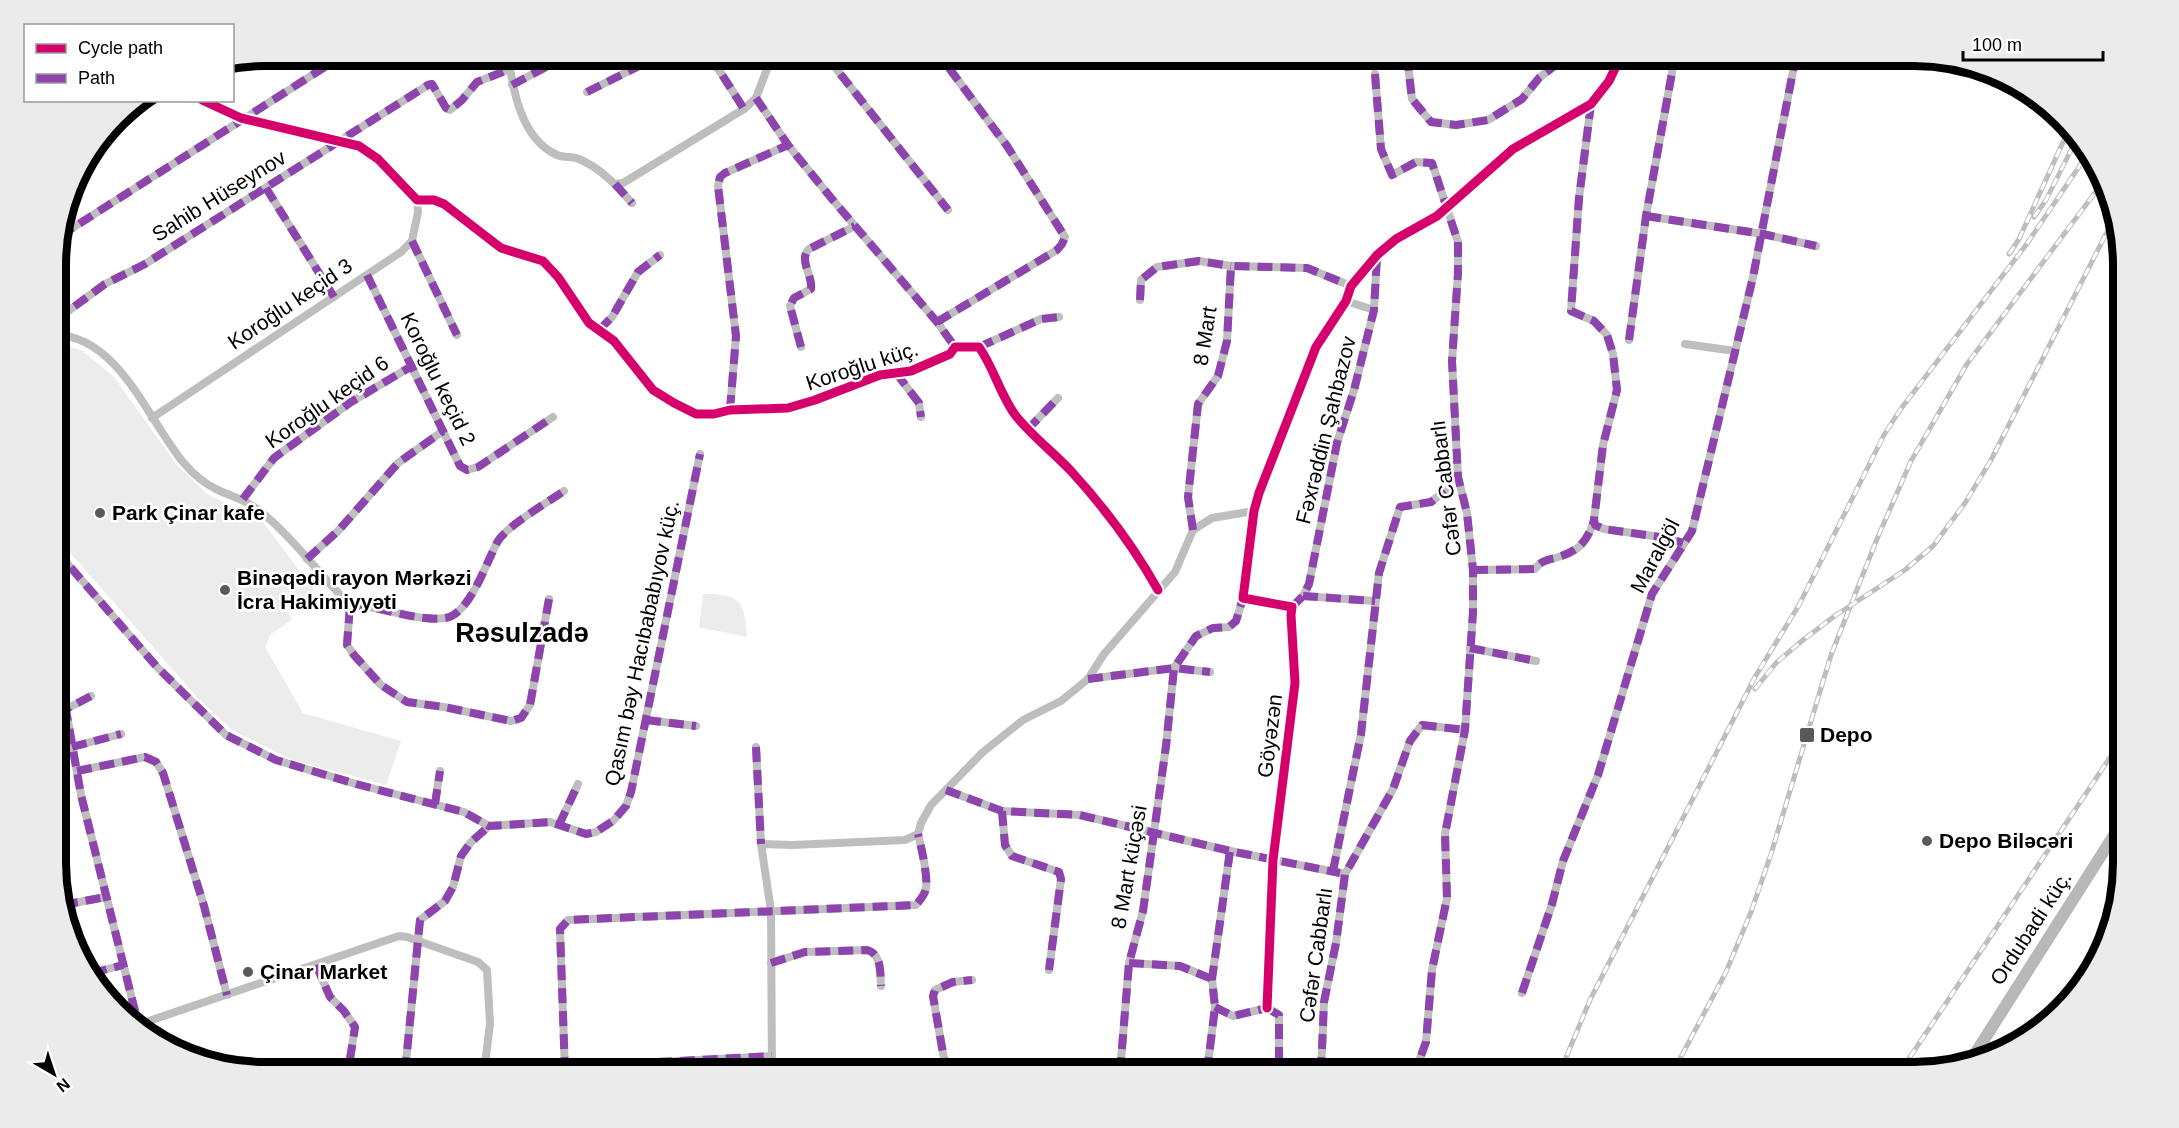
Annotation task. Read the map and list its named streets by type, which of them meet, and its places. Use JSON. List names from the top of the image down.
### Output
{
  "streets": {
    "main road": ["Ordubadi küç."],
    "street": [
      "Sahib Hüseynov",
      "Koroğlu keçid 3",
      "8 Mart",
      "Koroğlu küç.",
      "Koroğlu keçid 2",
      "Koroğlu keçid 6",
      "Fəxrəddin Şahbazov",
      "Cəfər Cabbarlı",
      "Maralgöl",
      "Qasım bəy Hacıbababıyov küç.",
      "Göyəzən",
      "8 Mart küçəsi"
    ]
  },
  "crossings": [
    ["Koroğlu keçid 3", "Koroğlu keçid 2"],
    ["Koroğlu keçid 2", "Koroğlu keçid 6"],
    ["Fəxrəddin Şahbazov", "Göyəzən"]
  ],
  "districts": ["Rəsulzadə"],
  "places": {
    "other": [
      "Park Çinar kafe",
      "Binəqədi rayon Mərkəzi İcra Hakimiyyəti",
      "Depo Biləcəri",
      "Çinar Market"
    ],
    "transit": ["Depo"]
  },
  "legend": ["Cycle path", "Path"],
  "scale_bar": "100 m",
  "north": "bottom right"
}
